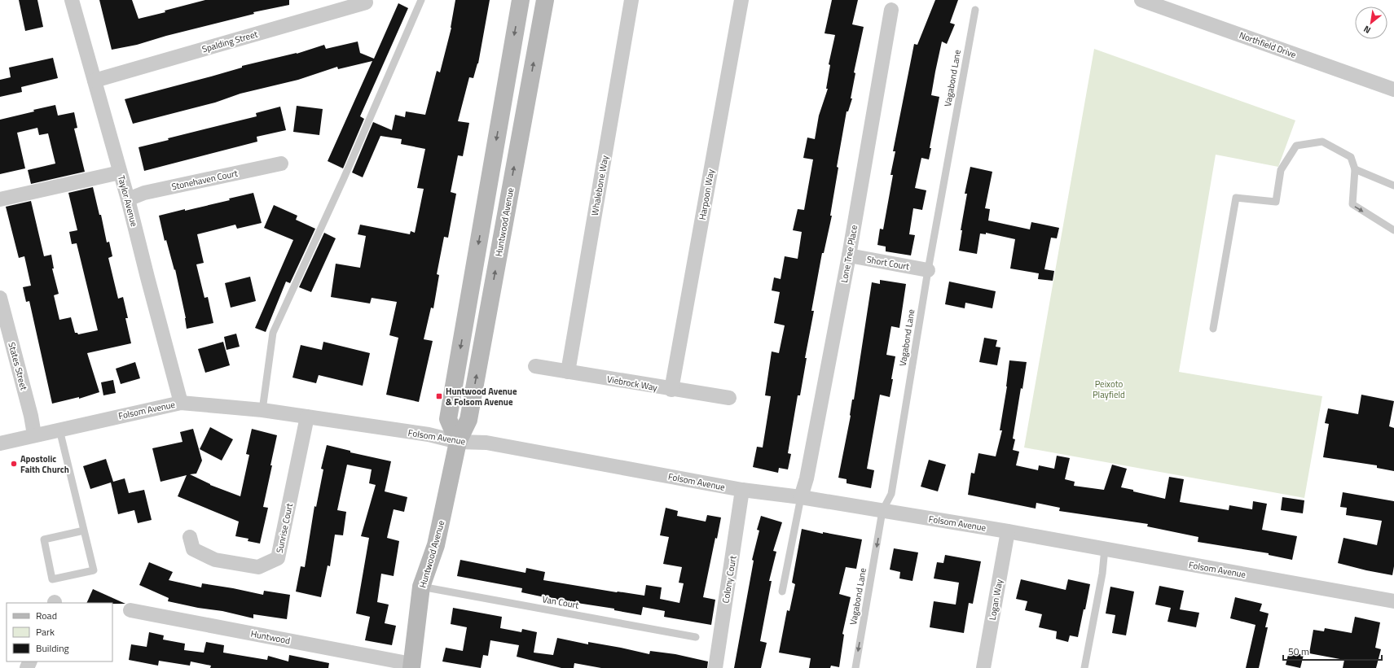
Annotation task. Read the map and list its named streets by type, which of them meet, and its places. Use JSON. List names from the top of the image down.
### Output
{
  "streets": {
    "street": [
      "Spalding Street",
      "Northfield Drive",
      "Stonehaven Court",
      "Whalebone Way",
      "Harpoon Way",
      "Taylor Avenue",
      "Huntwood Avenue",
      "Lone Tree Place",
      "Short Court",
      "States Street",
      "Viebrock Way",
      "Folsom Avenue",
      "Sunrise Court",
      "Colony Court",
      "Logan Way",
      "Huntwood"
    ],
    "lane": ["Vagabond Lane", "Van Court"]
  },
  "crossings": [
    ["Spalding Street", "Taylor Avenue"],
    ["Vagabond Lane", "Short Court"],
    ["Vagabond Lane", "Folsom Avenue"],
    ["Stonehaven Court", "Taylor Avenue"],
    ["Whalebone Way", "Viebrock Way"],
    ["Harpoon Way", "Viebrock Way"],
    ["Taylor Avenue", "Folsom Avenue"],
    ["Huntwood Avenue", "Folsom Avenue"],
    ["Huntwood Avenue", "Van Court"],
    ["Huntwood Avenue", "Huntwood"],
    ["Lone Tree Place", "Short Court"],
    ["Lone Tree Place", "Folsom Avenue"],
    ["States Street", "Folsom Avenue"],
    ["Folsom Avenue", "Sunrise Court"],
    ["Folsom Avenue", "Colony Court"],
    ["Folsom Avenue", "Logan Way"]
  ],
  "parks": ["Peixoto Playfield"],
  "places": {
    "transit": ["Huntwood Avenue & Folsom Avenue"],
    "other": ["Apostolic Faith Church"]
  },
  "legend": ["Road", "Park", "Building"],
  "scale_bar": "50 m",
  "north": "bottom left"
}
